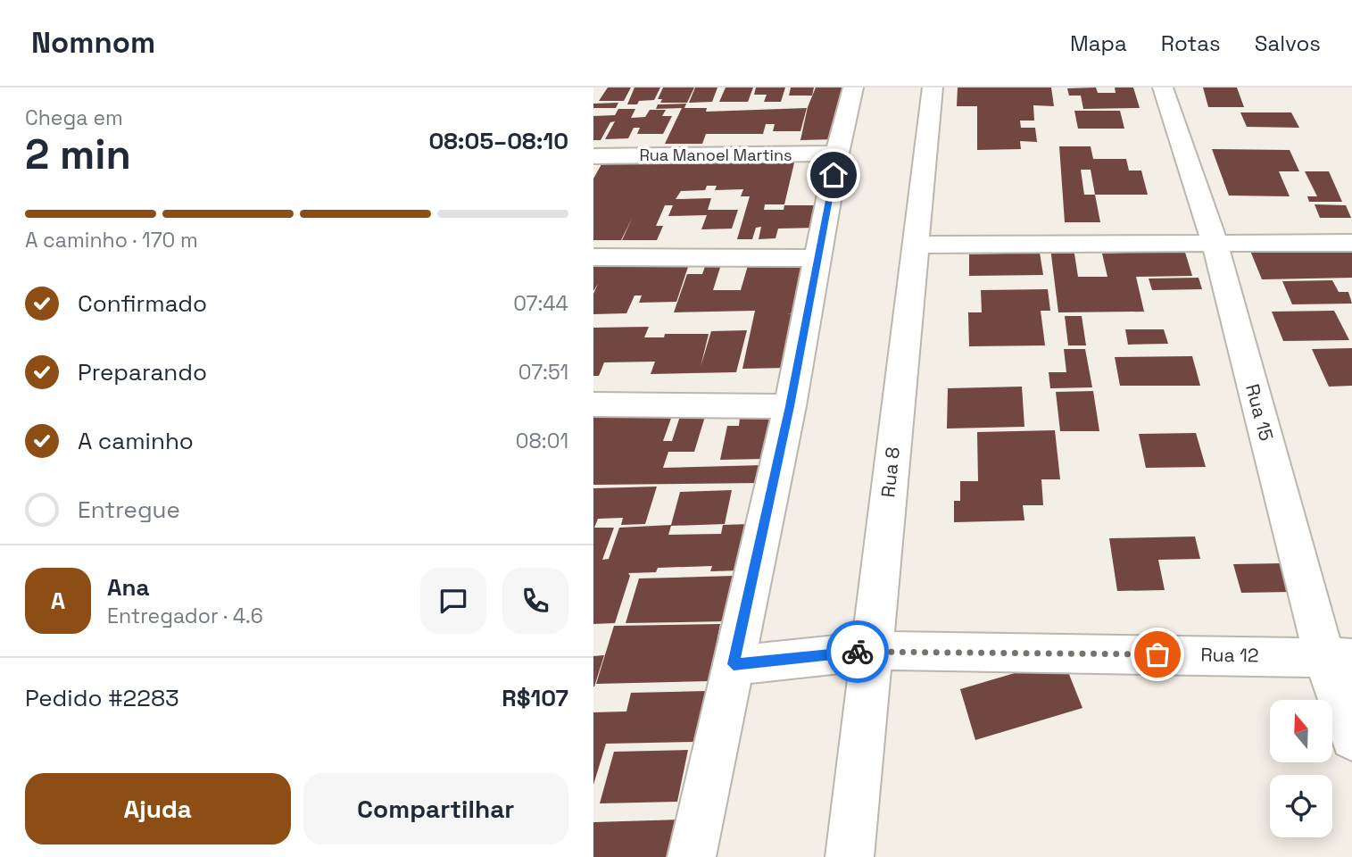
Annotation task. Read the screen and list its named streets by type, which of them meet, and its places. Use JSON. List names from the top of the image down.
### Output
{
  "streets": {
    "street": [
      "Rua Manoel Martins",
      "Rua 15",
      "Rua 8",
      "Rua 12"
    ]
  },
  "crossings": [
    ["Rua 15", "Rua 12"],
    ["Rua 8", "Rua 12"]
  ],
  "north": "top",
  "page": {
    "header": "Nomnom",
    "nav": ["Mapa", "Rotas", "Salvos"],
    "heading": ["2 min", "Chega em", "08:05–08:10"],
    "panel": [
      "Ana",
      "Entregador · 4.6",
      "Pedido #2283",
      "R$107"
    ],
    "bar": "A caminho · 170 m",
    "list": [
      ["Confirmado", "07:44"],
      ["Preparando", "07:51"],
      ["A caminho", "08:01"],
      "Entregue"
    ],
    "round": "A",
    "buttons": ["Ajuda", "Compartilhar"]
  }
}
